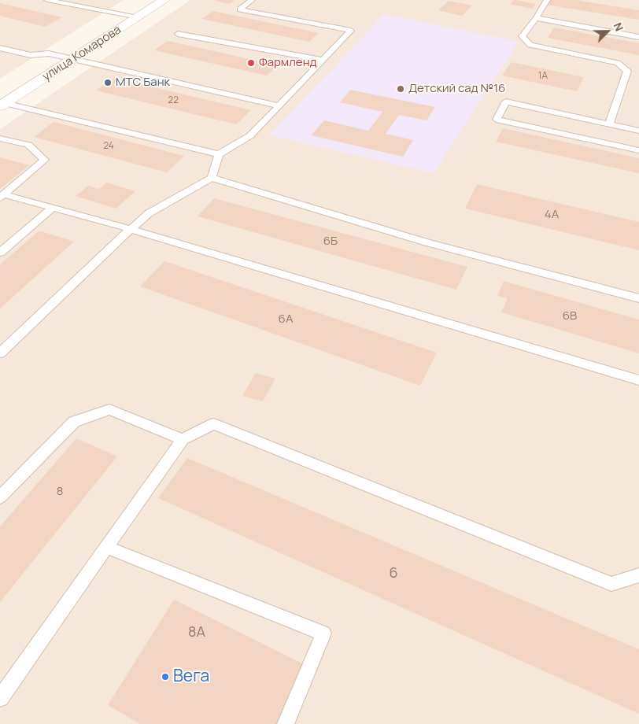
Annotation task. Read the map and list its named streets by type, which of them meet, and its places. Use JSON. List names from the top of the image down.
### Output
{
  "streets": {
    "street": ["улица Комарова"]
  },
  "places": [
    "Фармленд",
    "МТС Банк",
    "Детский сад №16",
    "Вега"
  ],
  "house_numbers": [
    "1А",
    "22",
    "24",
    "4А",
    "6Б",
    "6В",
    "6А",
    "8",
    "6",
    "8А"
  ],
  "north": "top right"
}
